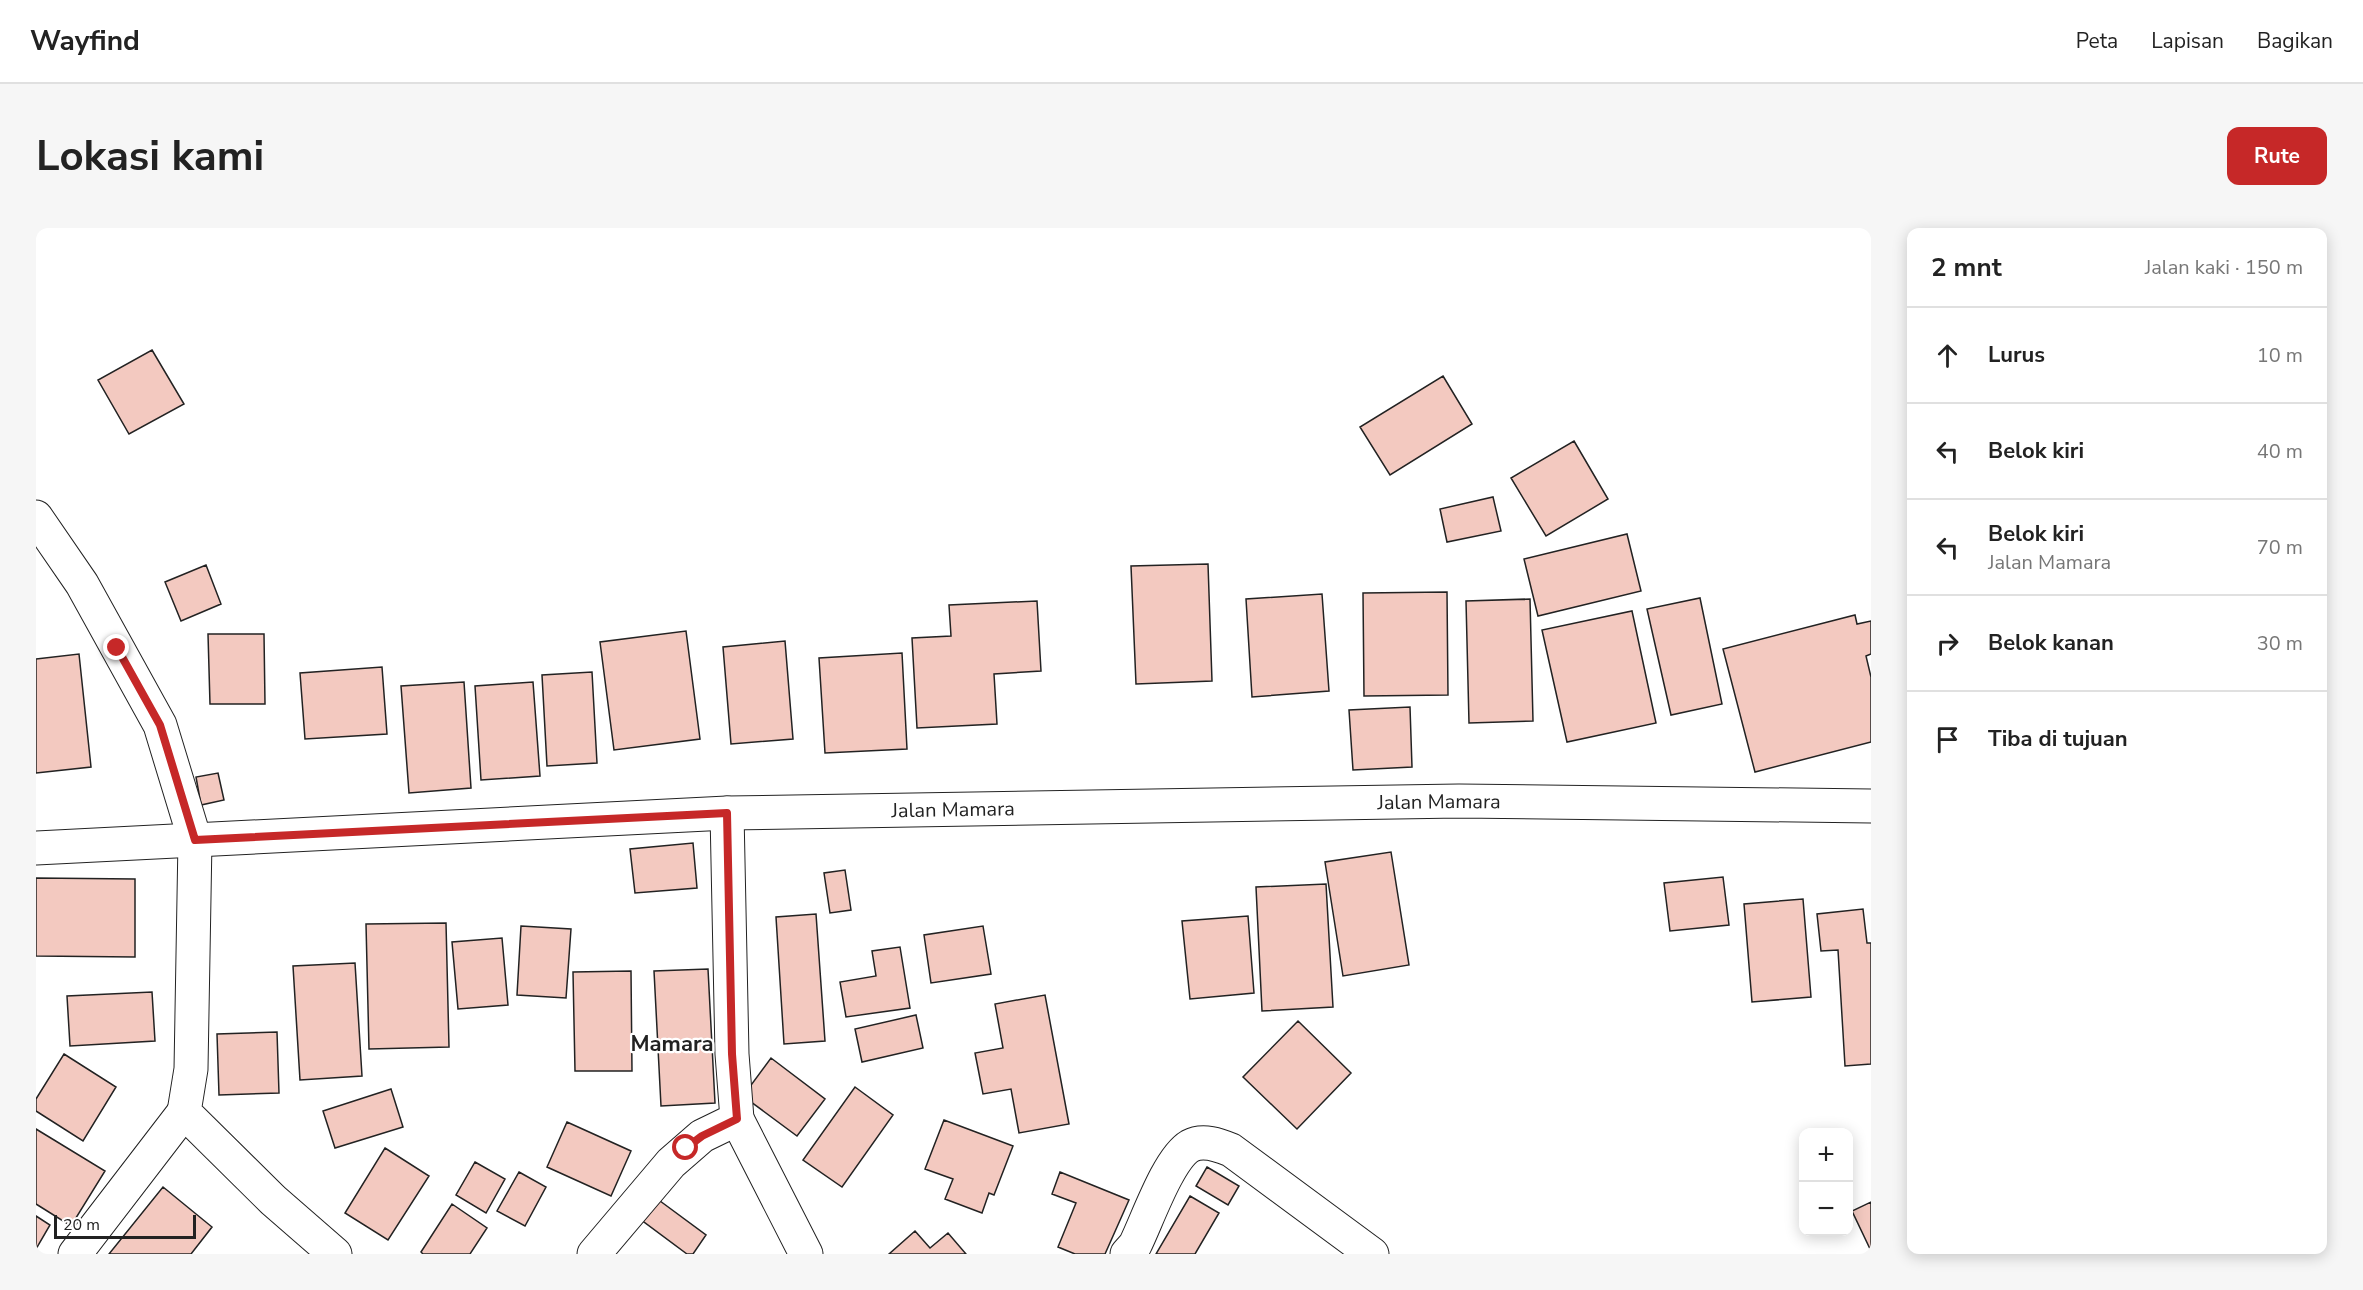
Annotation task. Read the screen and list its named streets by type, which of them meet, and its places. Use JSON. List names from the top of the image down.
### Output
{
  "streets": {
    "street": ["Jalan Mamara"]
  },
  "districts": ["Mamara"],
  "scale_bar": "20 m",
  "page": {
    "header": "Wayfind",
    "nav": ["Peta", "Lapisan", "Bagikan"],
    "buttons": "Rute",
    "title": "Lokasi kami",
    "heading": ["2 mnt", "Jalan kaki · 150 m"],
    "list": [
      ["Lurus", "10 m"],
      ["Belok kiri", "40 m"],
      ["Belok kiri", "Jalan Mamara", "70 m"],
      ["Belok kanan", "30 m"],
      "Tiba di tujuan"
    ],
    "map_buttons": ["+", "−"],
    "scale": "20 m"
  }
}
